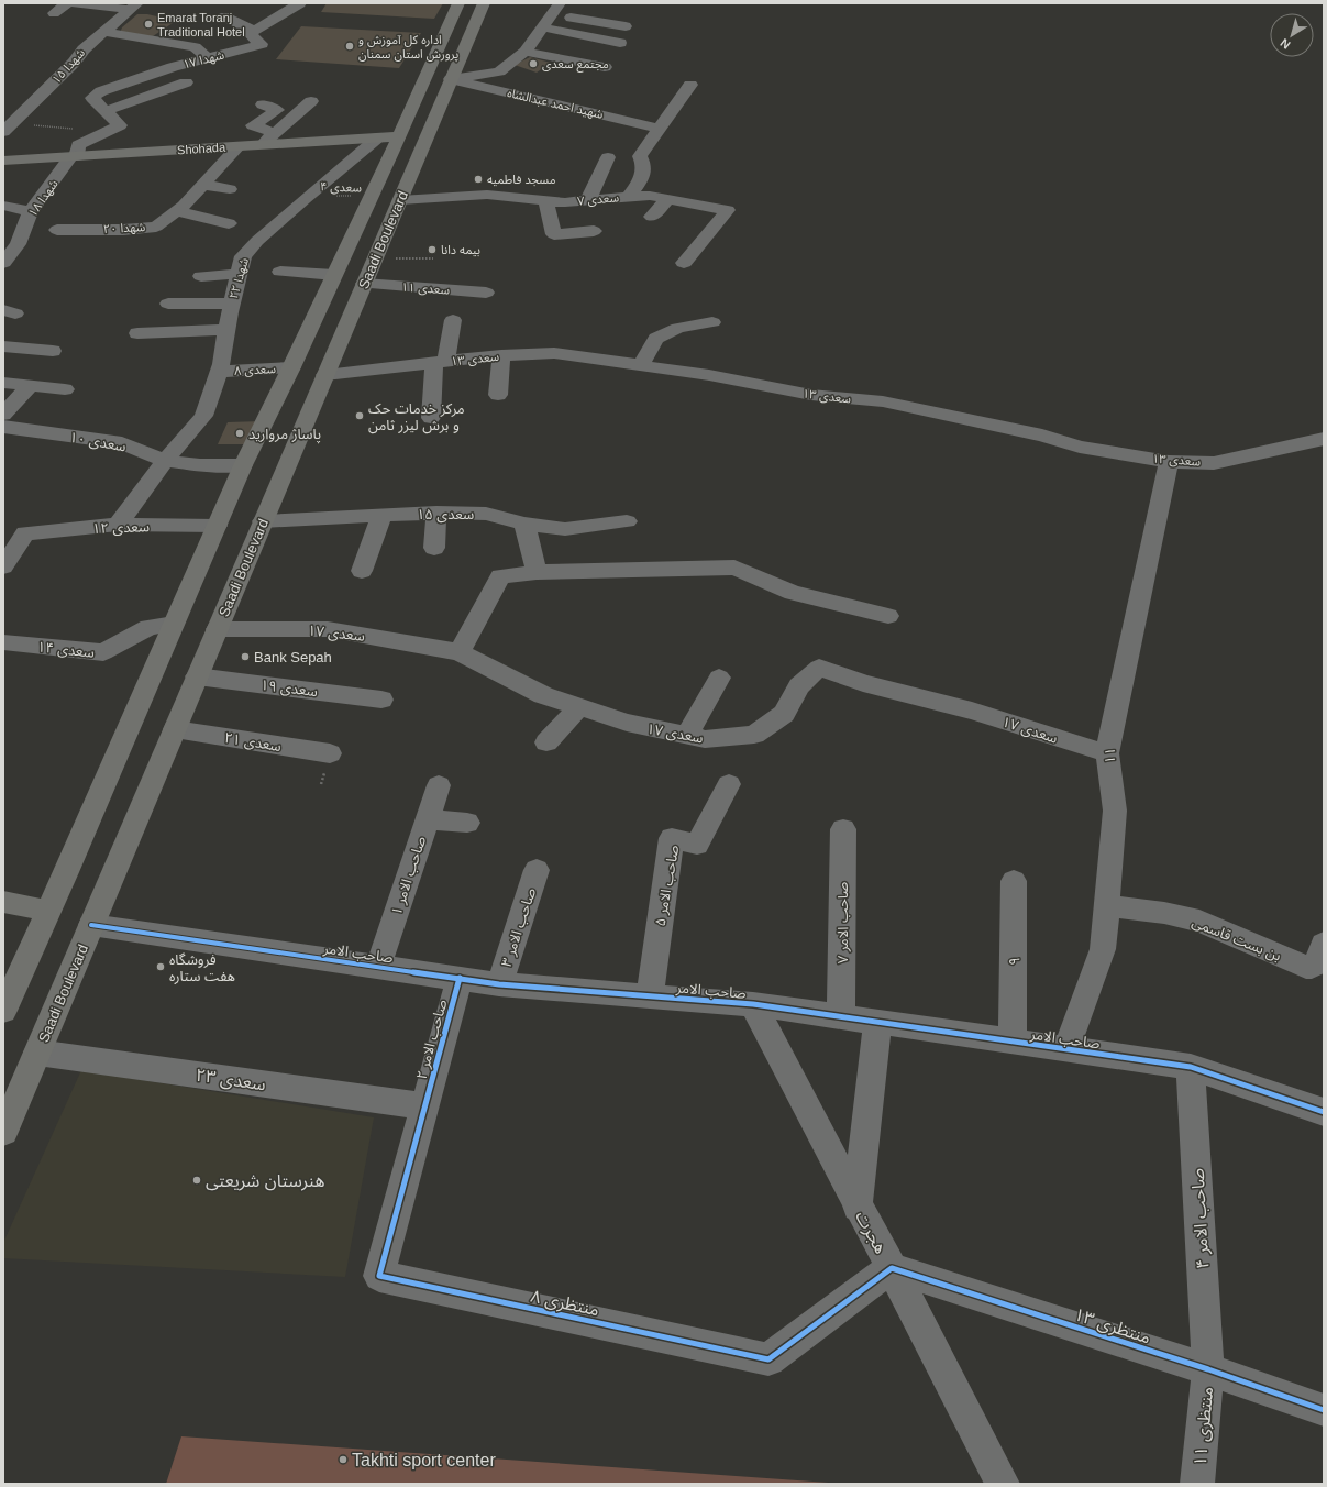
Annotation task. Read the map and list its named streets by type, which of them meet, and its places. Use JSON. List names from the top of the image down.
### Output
{
  "streets": {
    "main road": ["Shohada", "Saadi Boulevard"],
    "street": [
      "شهدا ۱۷",
      "شهدا ۱۵",
      "شهید احمد عبدالشاه",
      "شهدا ۱۸",
      "سعدی ۷",
      "شهدا ۲۰",
      "شهدا ۲۲",
      "سعدی ۱۱",
      "سعدی ۱۳",
      "سعدی ۸",
      "سعدی ۱۰",
      "سعدی ۱۵",
      "سعدی ۱۲",
      "سعدی ۱۷",
      "سعدی ۱۴",
      "سعدی ۱۹",
      "سعدی ۲۱",
      "۱۱",
      "صاحب الامر ۱",
      "صاحب الامر ۵",
      "صاحب الامر ۷",
      "صاحب الامر ۳",
      "بن بست قاسمی",
      "صاحب الامر",
      "۹",
      "صاحب الامر ۲",
      "سعدی ۲۳",
      "صاحب الامر ۴",
      "هجرت",
      "منتظری ۸",
      "منتظری ۱۳",
      "منتظری ۱۱"
    ],
    "path": ["سعدی ۴"]
  },
  "crossings": [
    ["شهید احمد عبدالشاه", "Saadi Boulevard"],
    ["Shohada", "شهدا ۱۸"],
    ["Shohada", "شهدا ۲۰"],
    ["Shohada", "Saadi Boulevard"],
    ["Shohada", "شهدا ۲۲"],
    ["سعدی ۴", "Saadi Boulevard"],
    ["سعدی ۴", "شهدا ۲۲"],
    ["سعدی ۷", "Saadi Boulevard"],
    ["Saadi Boulevard", "سعدی ۱۱"],
    ["Saadi Boulevard", "سعدی ۱۳"],
    ["Saadi Boulevard", "سعدی ۸"],
    ["Saadi Boulevard", "سعدی ۱۰"],
    ["Saadi Boulevard", "سعدی ۱۵"],
    ["Saadi Boulevard", "سعدی ۱۲"],
    ["Saadi Boulevard", "سعدی ۱۷"],
    ["Saadi Boulevard", "سعدی ۱۴"],
    ["Saadi Boulevard", "سعدی ۱۹"],
    ["Saadi Boulevard", "سعدی ۲۱"],
    ["Saadi Boulevard", "صاحب الامر"],
    ["Saadi Boulevard", "سعدی ۲۳"],
    ["شهدا ۲۲", "سعدی ۸"],
    ["شهدا ۲۲", "سعدی ۱۰"],
    ["شهدا ۲۲", "سعدی ۱۲"],
    ["سعدی ۱۳", "۱۱"],
    ["سعدی ۱۷", "۱۱"],
    ["۱۱", "بن بست قاسمی"],
    ["۱۱", "صاحب الامر"],
    ["صاحب الامر ۱", "صاحب الامر"],
    ["صاحب الامر ۵", "صاحب الامر"],
    ["صاحب الامر ۷", "صاحب الامر"],
    ["صاحب الامر ۳", "صاحب الامر"],
    ["صاحب الامر", "۹"],
    ["صاحب الامر", "صاحب الامر ۲"],
    ["صاحب الامر", "صاحب الامر ۴"],
    ["صاحب الامر", "هجرت"],
    ["صاحب الامر ۲", "سعدی ۲۳"],
    ["صاحب الامر ۲", "منتظری ۸"],
    ["سعدی ۲۳", "منتظری ۸"],
    ["صاحب الامر ۴", "منتظری ۱۳"],
    ["صاحب الامر ۴", "منتظری ۱۱"],
    ["هجرت", "منتظری ۸"],
    ["هجرت", "منتظری ۱۳"],
    ["منتظری ۸", "منتظری ۱۳"],
    ["منتظری ۱۳", "منتظری ۱۱"]
  ],
  "places": [
    "Emarat Toranj Traditional Hotel",
    "اداره کل آموزش و پرورش استان سمنان",
    "مجتمع سعدی",
    "مسجد فاطمیه",
    "بیمه دانا",
    "مرکز خدمات حک و برش لیزر ثامن",
    "پاساژ مروارید",
    "Bank Sepah",
    "فروشگاه هفت ستاره",
    "هنرستان شریعتی",
    "Takhti sport center"
  ],
  "north": "bottom left"
}
